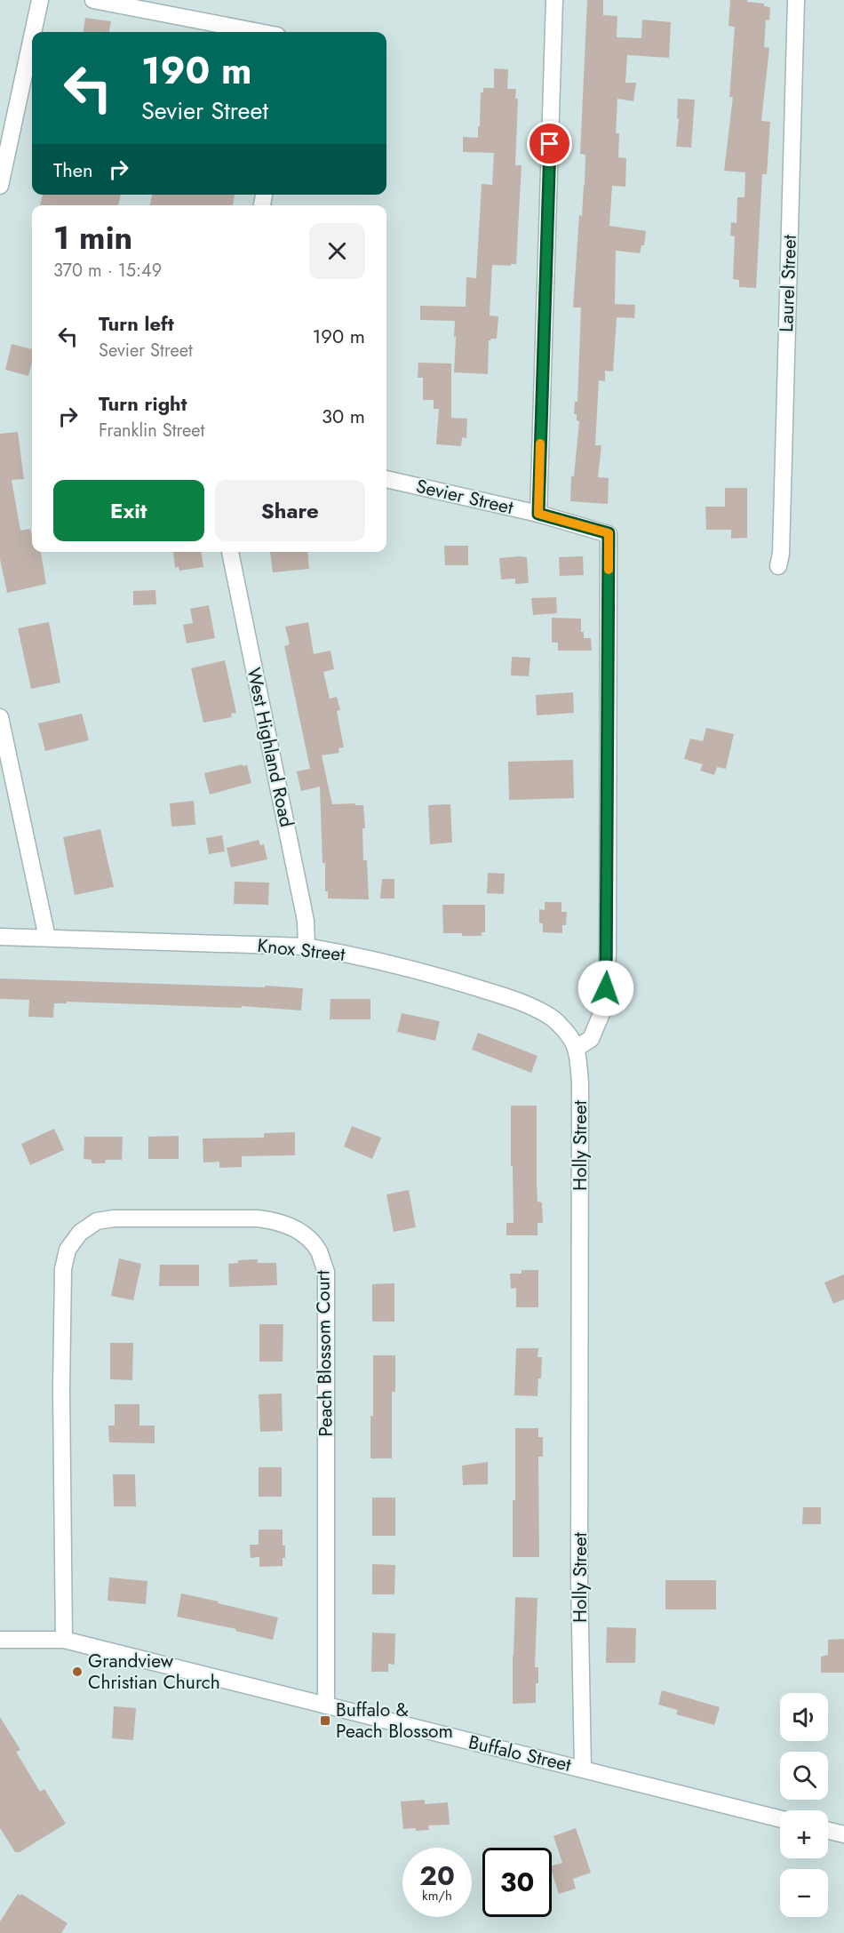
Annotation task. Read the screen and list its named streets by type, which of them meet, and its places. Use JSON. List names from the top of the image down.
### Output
{
  "streets": {
    "street": [
      "Laurel Street",
      "Sevier Street",
      "West Highland Road",
      "Knox Street",
      "Holly Street",
      "Peach Blossom Court",
      "Buffalo Street"
    ]
  },
  "crossings": [
    ["Sevier Street", "Knox Street"],
    ["Sevier Street", "Holly Street"],
    ["West Highland Road", "Knox Street"],
    ["Knox Street", "Holly Street"],
    ["Holly Street", "Buffalo Street"],
    ["Peach Blossom Court", "Buffalo Street"]
  ],
  "places": {
    "other": ["Grandview Christian Church"],
    "transit": ["Buffalo & Peach Blossom"]
  },
  "page": {
    "turn": ["190 m", "Sevier Street"],
    "then": "Then",
    "heading": ["1 min", "370 m · 15:49"],
    "list": [
      {
        "name": "Turn left",
        "note": "Sevier Street",
        "value": "190 m"
      },
      {
        "name": "Turn right",
        "note": "Franklin Street",
        "value": "30 m"
      }
    ],
    "buttons": ["Exit", "Share"],
    "map_buttons": ["+", "−"],
    "speed": "20 km/h",
    "limit": "30"
  }
}
